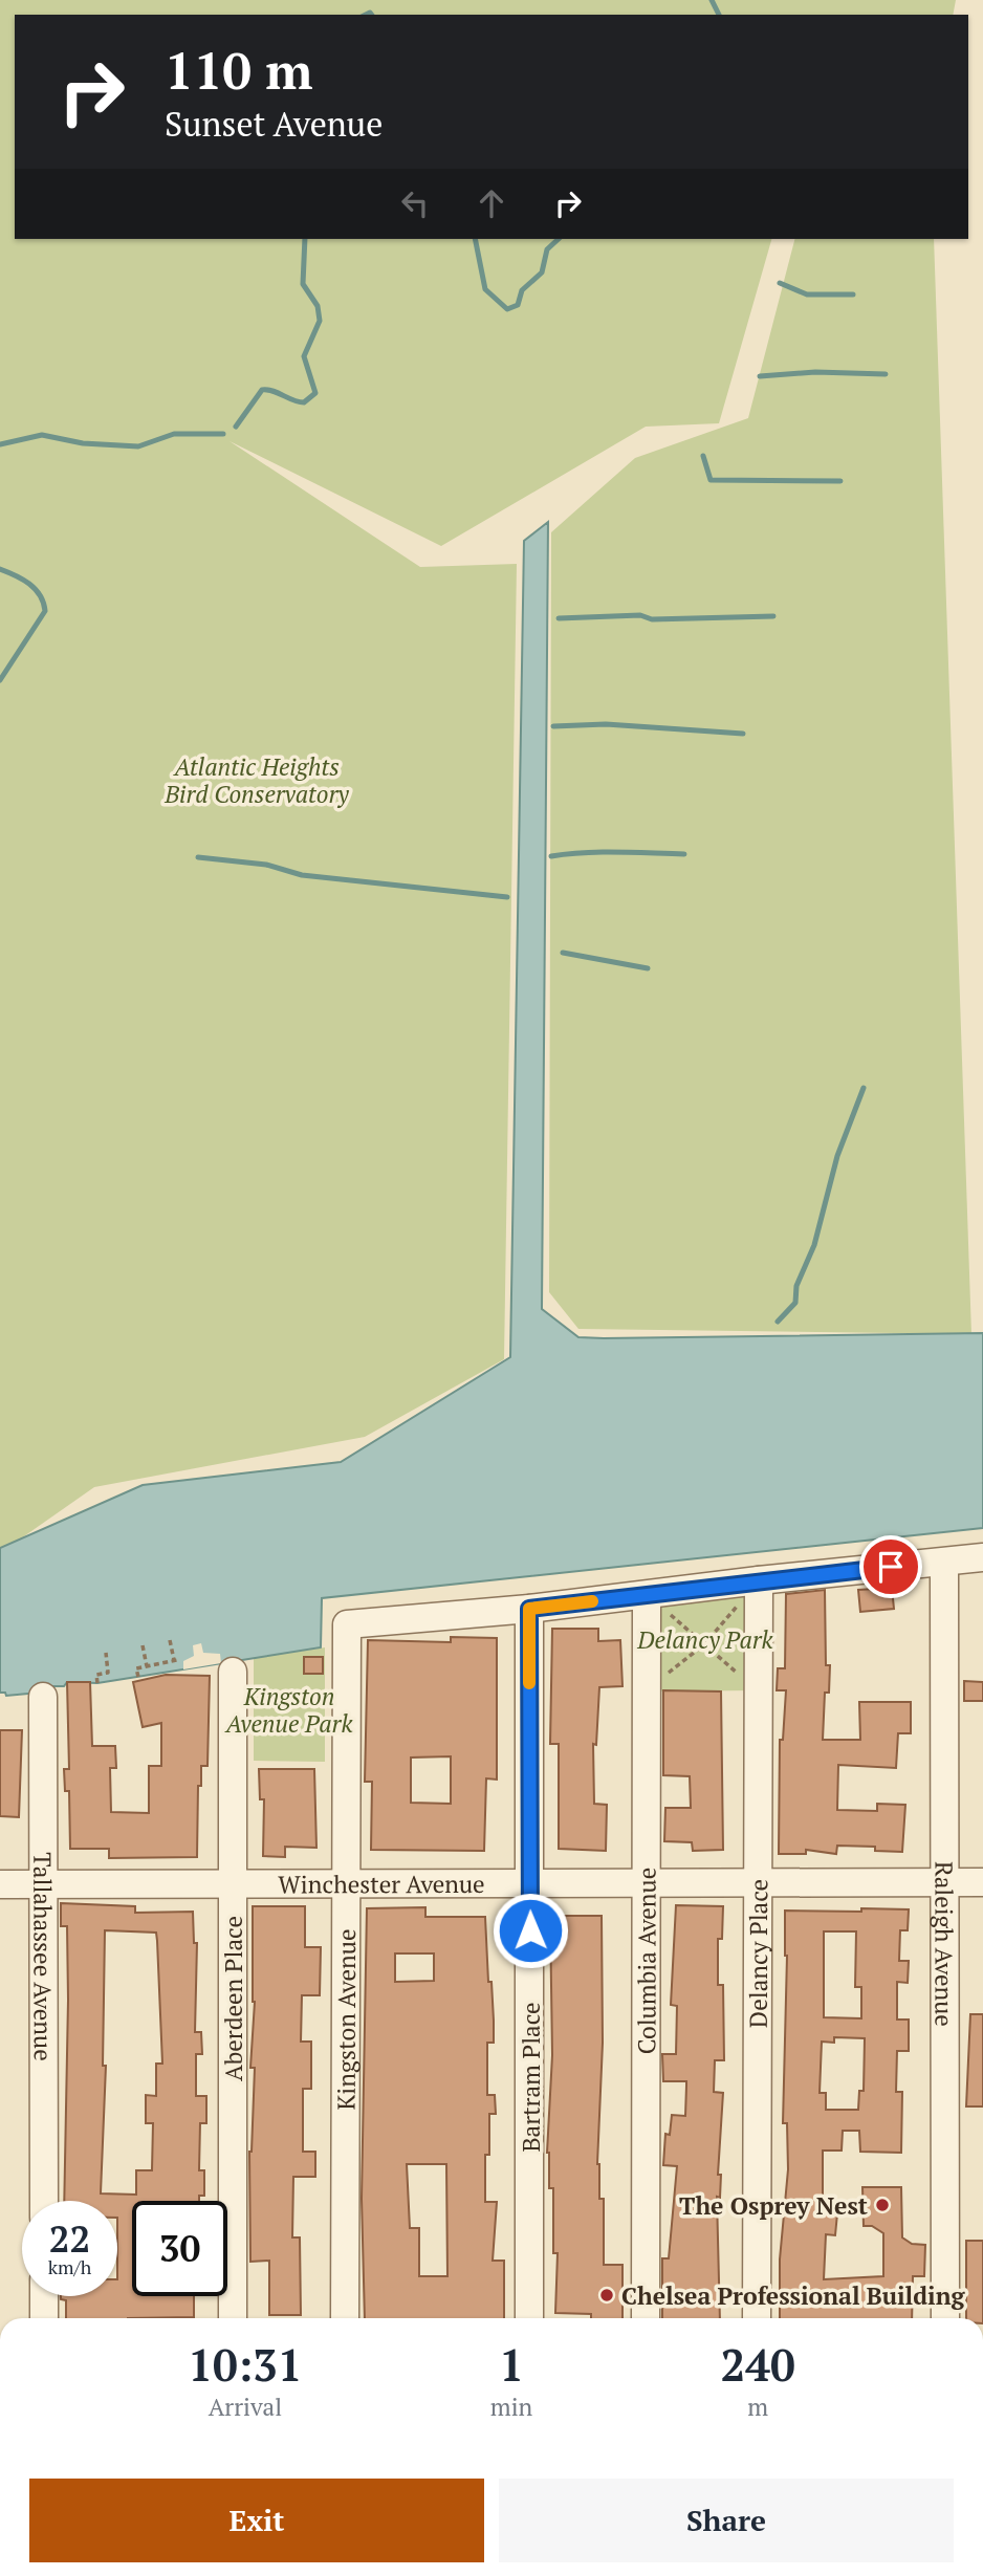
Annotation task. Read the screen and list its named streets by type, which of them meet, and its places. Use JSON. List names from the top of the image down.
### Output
{
  "streets": {
    "street": [
      "Winchester Avenue",
      "Raleigh Avenue",
      "Delancy Place",
      "Tallahassee Avenue",
      "Columbia Avenue",
      "Aberdeen Place",
      "Kingston Avenue",
      "Bartram Place"
    ]
  },
  "crossings": [
    ["Winchester Avenue", "Raleigh Avenue"],
    ["Winchester Avenue", "Delancy Place"],
    ["Winchester Avenue", "Tallahassee Avenue"],
    ["Winchester Avenue", "Columbia Avenue"],
    ["Winchester Avenue", "Aberdeen Place"],
    ["Winchester Avenue", "Kingston Avenue"],
    ["Winchester Avenue", "Bartram Place"],
    ["Kingston Avenue", "Bartram Place"]
  ],
  "parks": ["Atlantic Heights Bird Conservatory", "Delancy Park", "Kingston Avenue Park"],
  "places": ["The Osprey Nest", "Chelsea Professional Building"],
  "page": {
    "turn": ["110 m", "Sunset Avenue"],
    "speed": "22 km/h",
    "limit": "30",
    "eta": [
      "10:31",
      "Arrival",
      "1",
      "min",
      "240",
      "m"
    ],
    "buttons": ["Exit", "Share"]
  }
}
